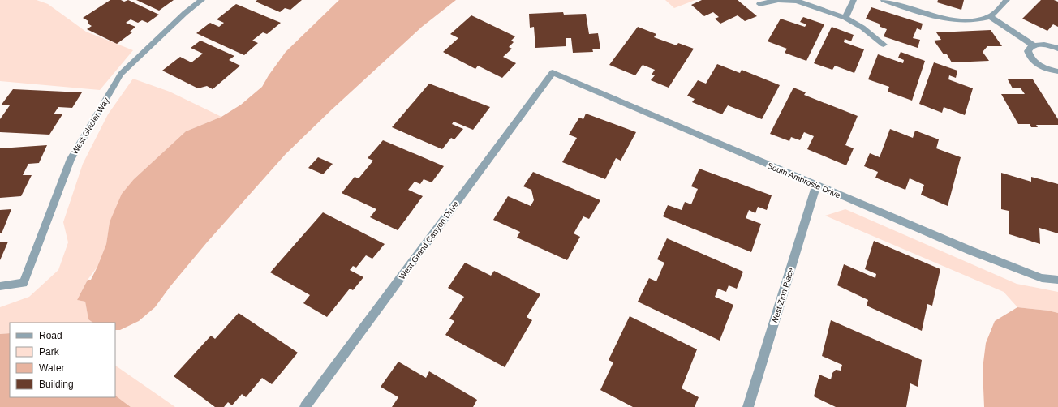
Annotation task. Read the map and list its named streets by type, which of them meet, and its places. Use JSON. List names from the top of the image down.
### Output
{
  "streets": {
    "street": [
      "West Glacier Way",
      "South Ambrosia Drive",
      "West Grand Canyon Drive",
      "West Zion Place"
    ]
  },
  "crossings": [
    ["South Ambrosia Drive", "West Grand Canyon Drive"],
    ["South Ambrosia Drive", "West Zion Place"]
  ],
  "legend": [
    "Road",
    "Park",
    "Water",
    "Building"
  ]
}
